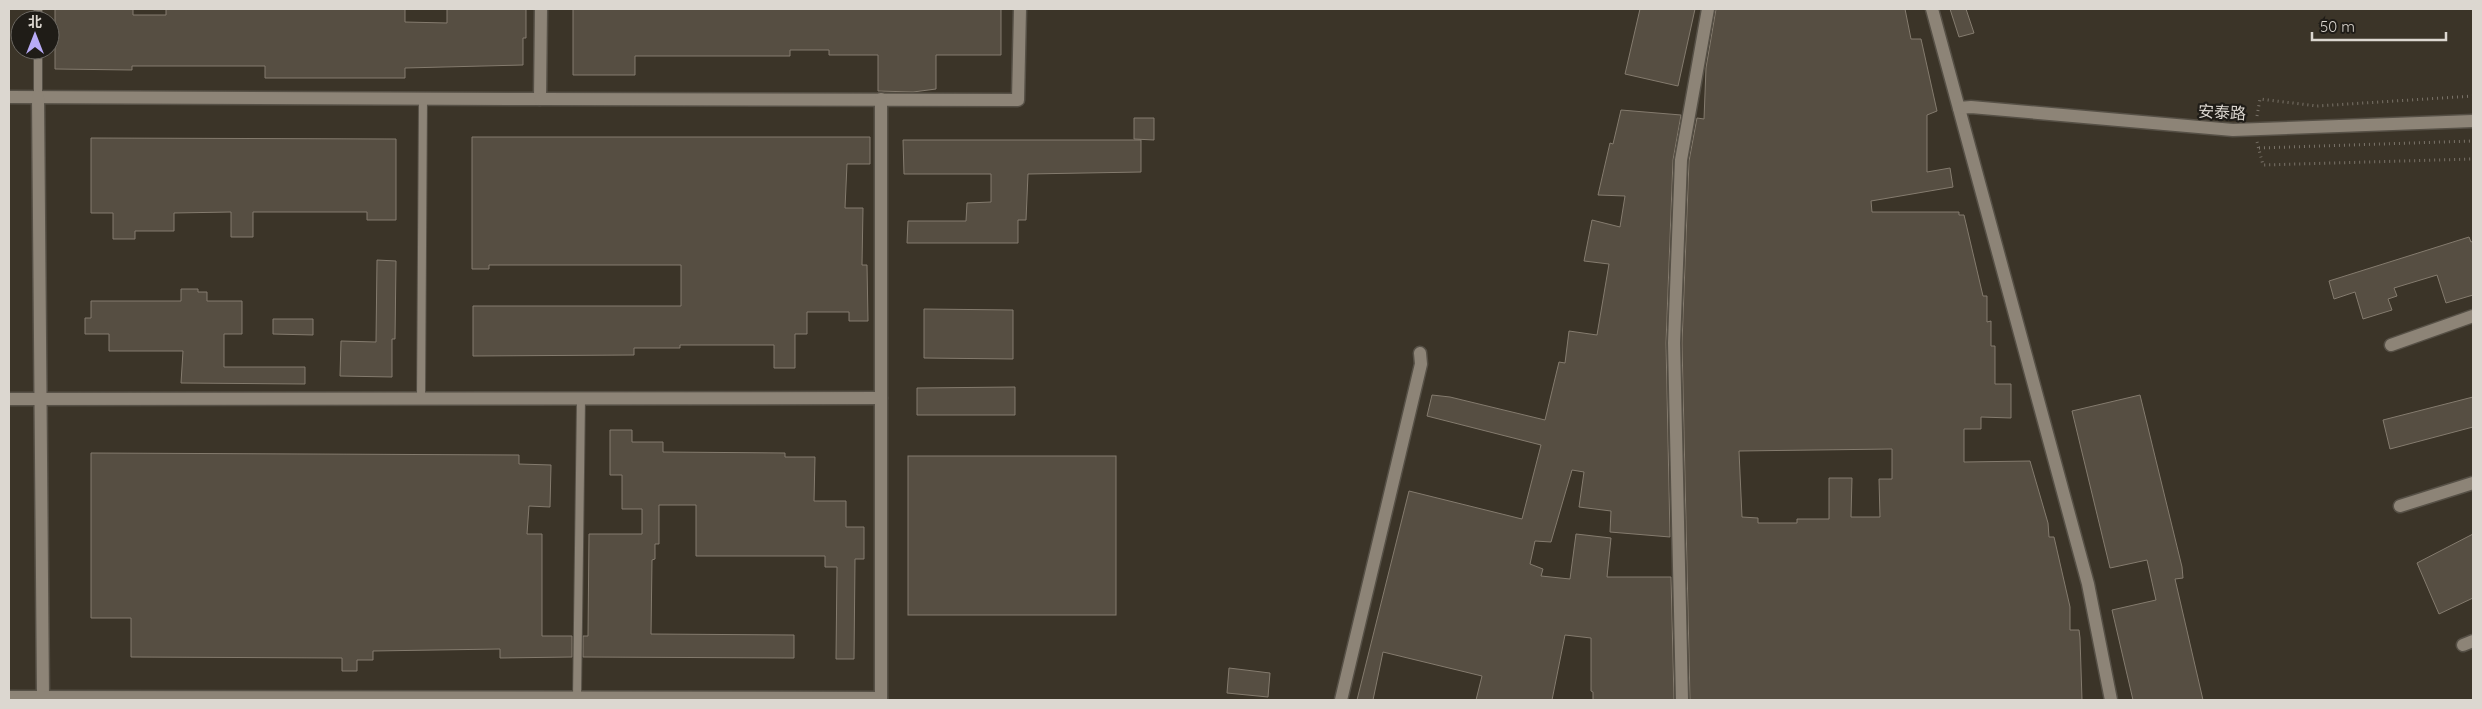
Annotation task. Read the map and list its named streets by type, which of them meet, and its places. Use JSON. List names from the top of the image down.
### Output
{
  "streets": {
    "street": ["安泰路"]
  },
  "scale_bar": "50 m",
  "north": "top"
}
